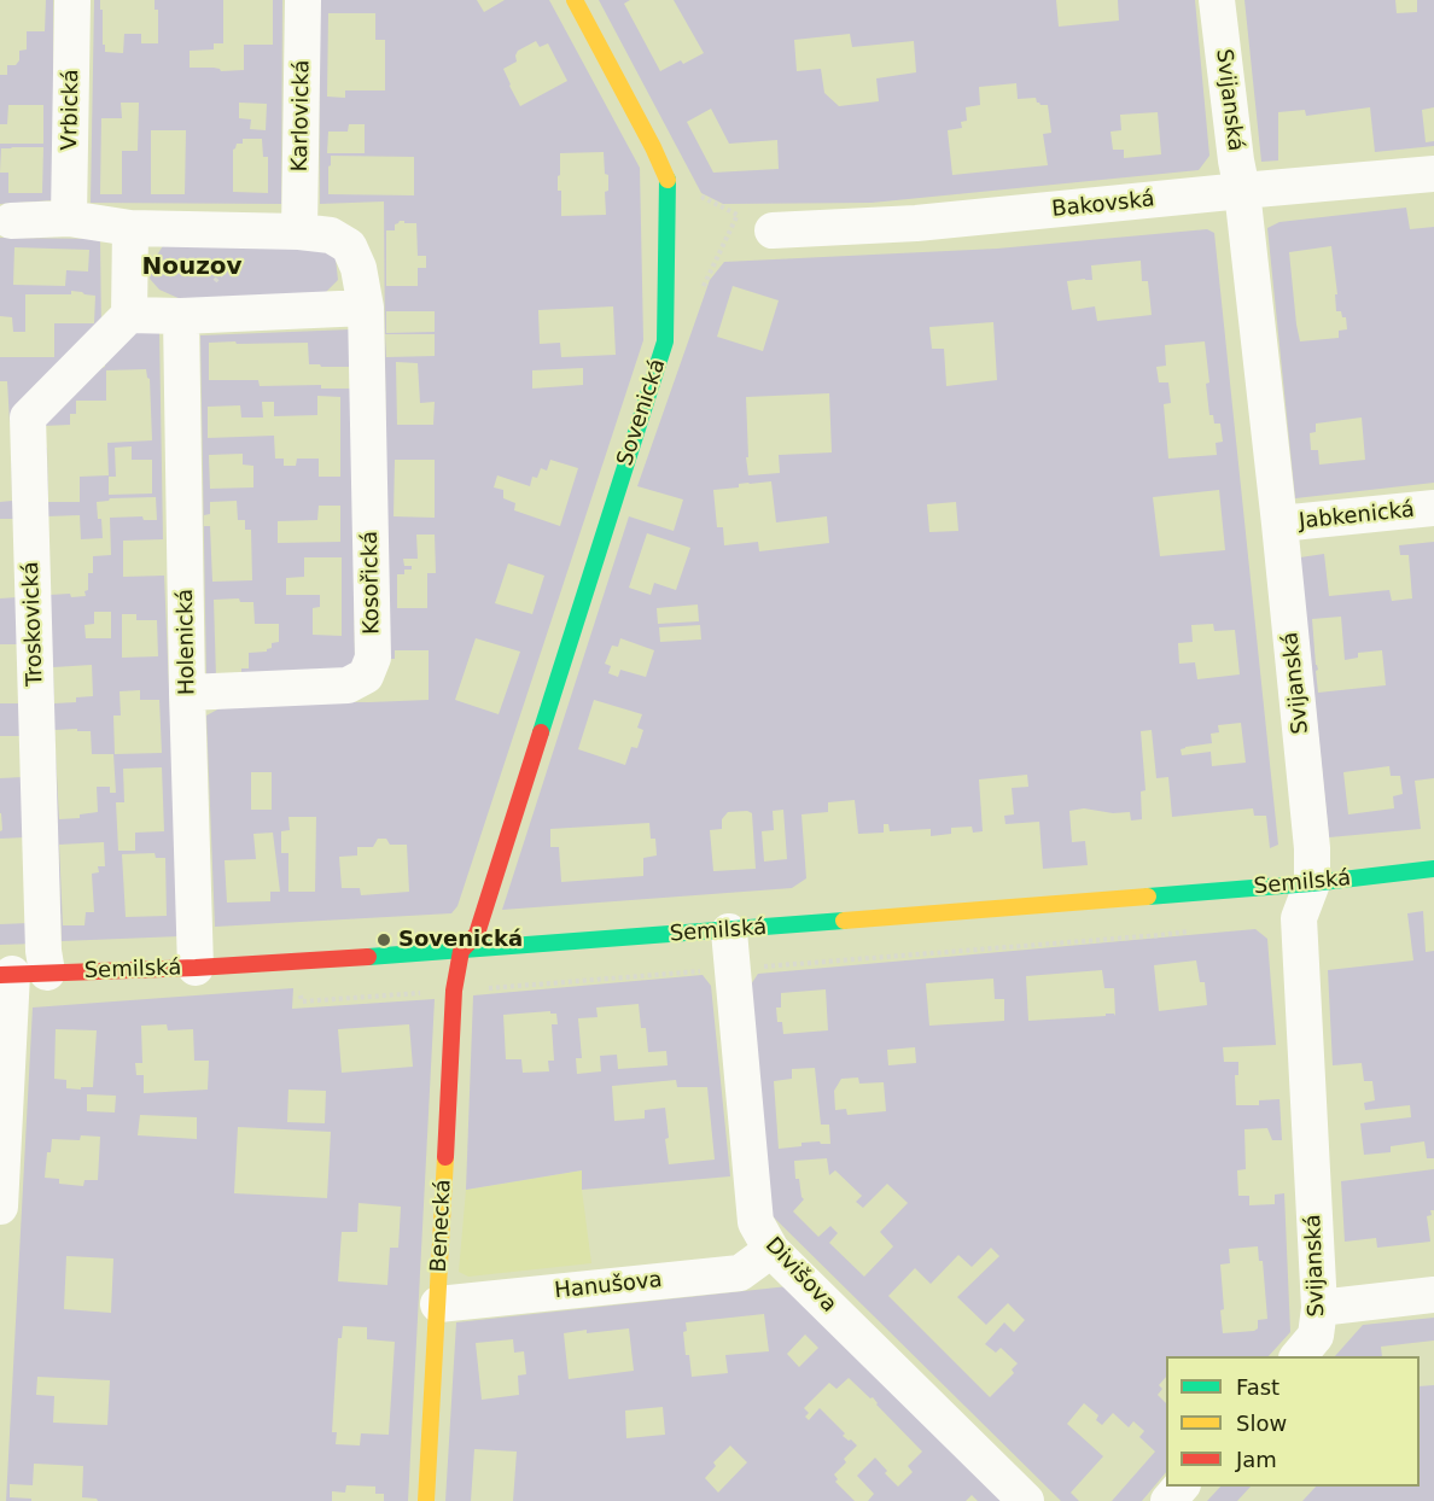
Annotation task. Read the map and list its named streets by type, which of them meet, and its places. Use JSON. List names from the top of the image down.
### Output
{
  "streets": {
    "street": [
      "Svijanská",
      "Vrbická",
      "Karlovická",
      "Bakovská",
      "Sovenická",
      "Jabkenická",
      "Kosořická",
      "Troskovická",
      "Holenická",
      "Semilská",
      "Benecká",
      "Divišova",
      "Hanušova"
    ]
  },
  "crossings": [
    ["Svijanská", "Bakovská"],
    ["Svijanská", "Jabkenická"],
    ["Svijanská", "Semilská"],
    ["Karlovická", "Kosořická"],
    ["Sovenická", "Semilská"],
    ["Sovenická", "Benecká"],
    ["Kosořická", "Holenická"],
    ["Troskovická", "Semilská"],
    ["Holenická", "Semilská"],
    ["Semilská", "Benecká"],
    ["Semilská", "Divišova"],
    ["Benecká", "Hanušova"],
    ["Divišova", "Hanušova"]
  ],
  "districts": ["Nouzov"],
  "places": ["Sovenická"],
  "legend": ["Fast", "Slow", "Jam"]
}
